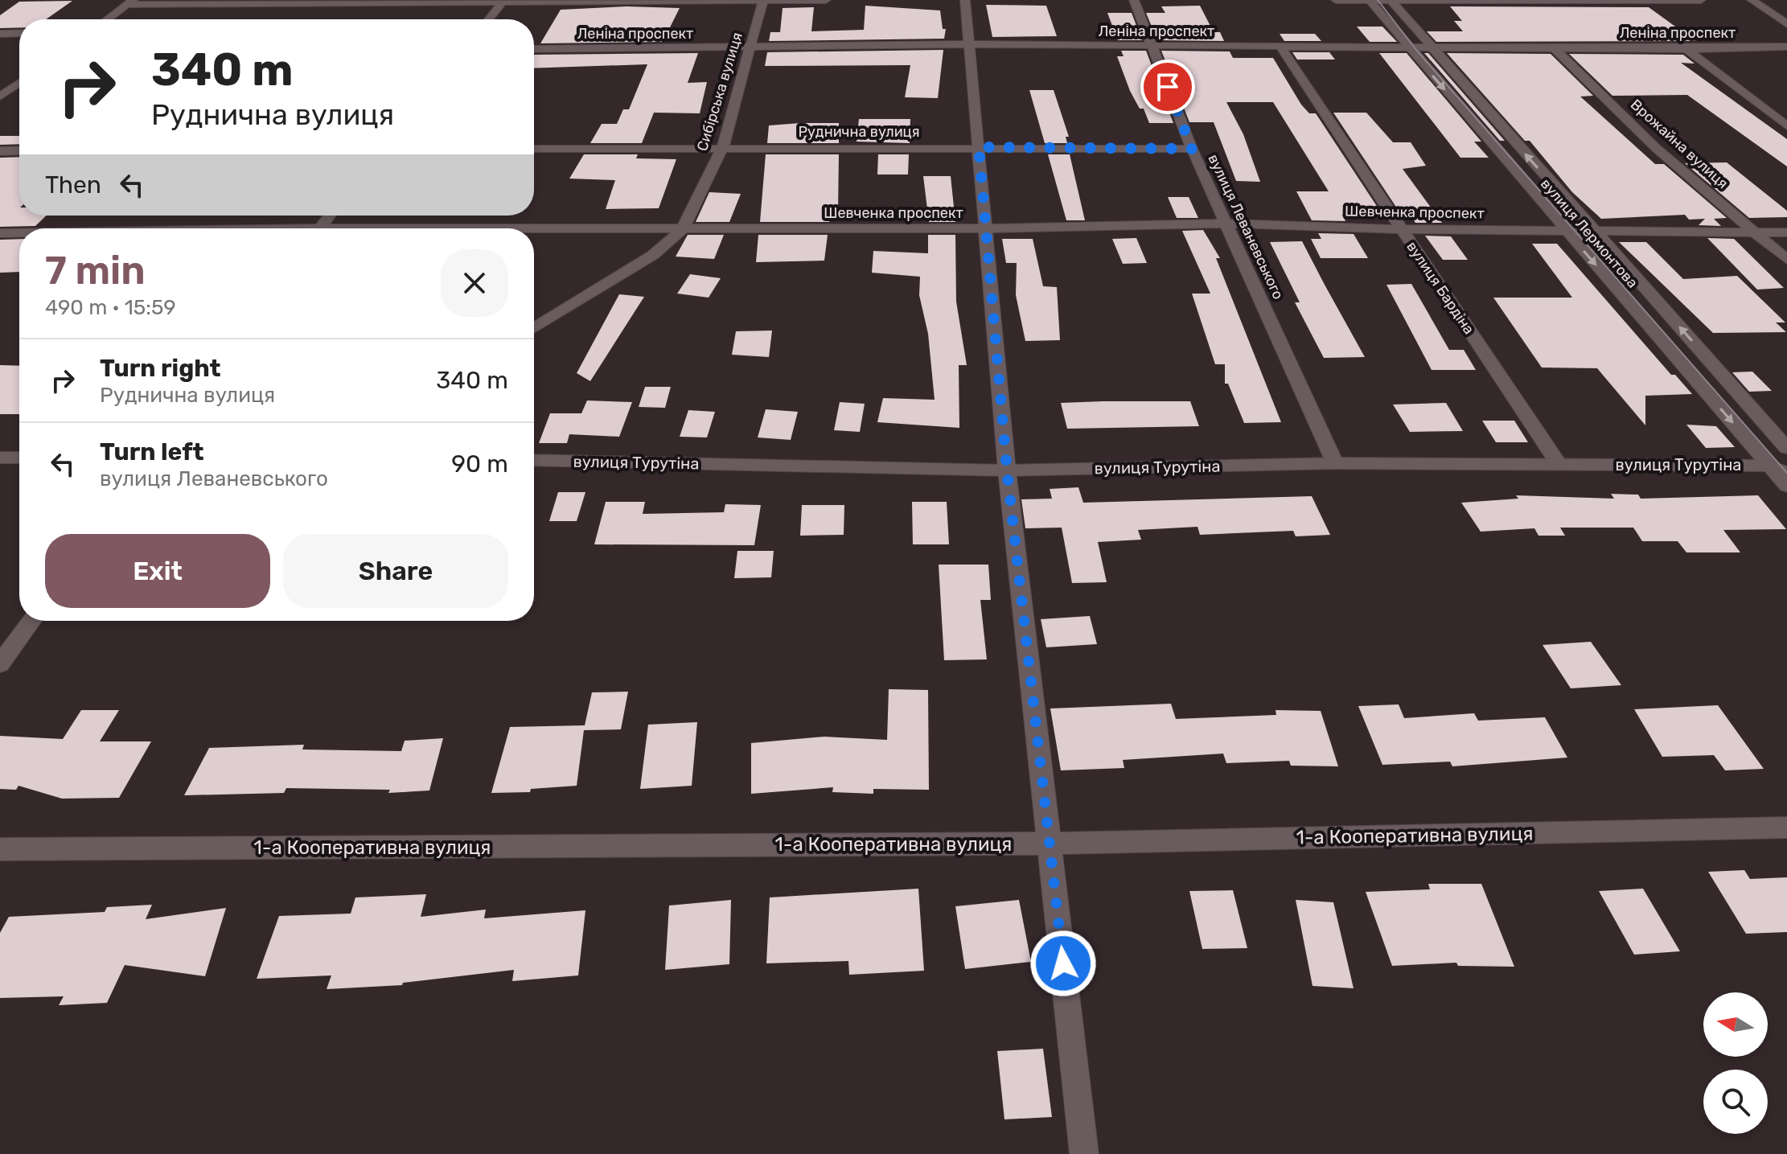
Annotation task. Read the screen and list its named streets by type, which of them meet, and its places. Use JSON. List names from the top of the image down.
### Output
{
  "streets": {
    "street": [
      "Леніна проспект",
      "Сибірська вулиця",
      "Руднична вулиця",
      "Врожайна вулиця",
      "Шевченка проспект",
      "вулиця Леваневського",
      "вулиця Лермонтова",
      "вулиця Бардіна",
      "вулиця Турутіна",
      "1-а Кооперативна вулиця"
    ]
  },
  "crossings": [
    ["Леніна проспект", "Сибірська вулиця"],
    ["Леніна проспект", "Врожайна вулиця"],
    ["Леніна проспект", "вулиця Леваневського"],
    ["Леніна проспект", "вулиця Лермонтова"],
    ["Леніна проспект", "вулиця Бардіна"],
    ["Сибірська вулиця", "Руднична вулиця"],
    ["Сибірська вулиця", "Шевченка проспект"],
    ["Руднична вулиця", "вулиця Леваневського"],
    ["Врожайна вулиця", "Шевченка проспект"],
    ["Шевченка проспект", "вулиця Леваневського"],
    ["Шевченка проспект", "вулиця Лермонтова"],
    ["Шевченка проспект", "вулиця Бардіна"],
    ["вулиця Леваневського", "вулиця Турутіна"],
    ["вулиця Лермонтова", "вулиця Турутіна"],
    ["вулиця Бардіна", "вулиця Турутіна"]
  ],
  "north": "left",
  "page": {
    "turn": ["340 m", "Руднична вулиця"],
    "then": "Then",
    "heading": ["7 min", "490 m · 15:59"],
    "list": [
      {
        "name": "Turn right",
        "note": "Руднична вулиця",
        "value": "340 m"
      },
      {
        "name": "Turn left",
        "note": "вулиця Леваневського",
        "value": "90 m"
      }
    ],
    "buttons": ["Exit", "Share"]
  }
}
